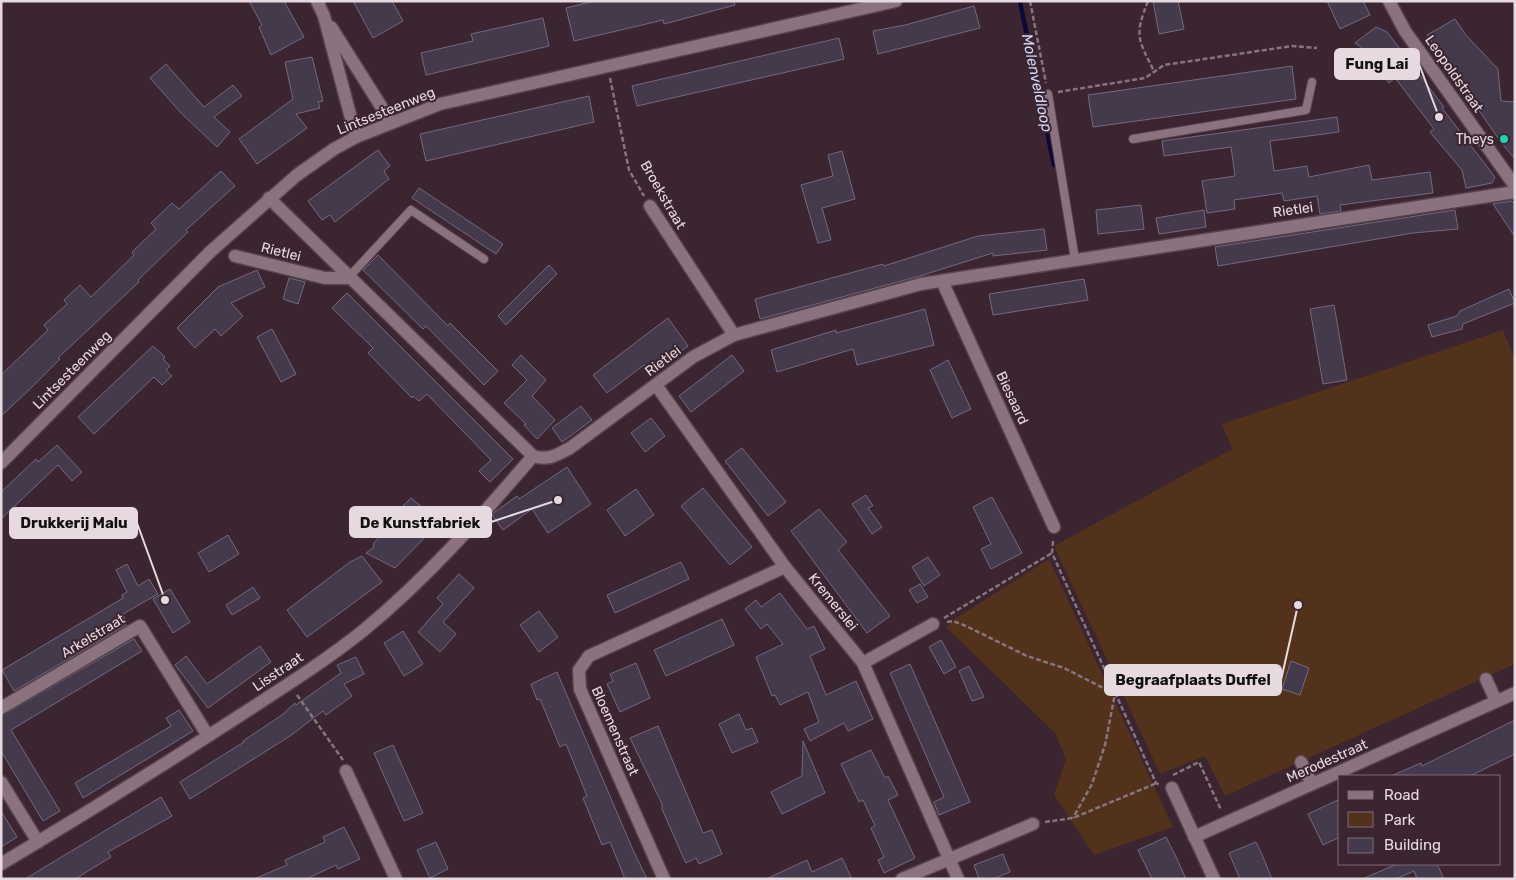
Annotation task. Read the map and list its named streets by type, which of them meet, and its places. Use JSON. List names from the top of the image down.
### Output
{
  "streets": {
    "street": [
      "Leopoldstraat",
      "Lintsesteenweg",
      "Broekstraat",
      "Rietlei",
      "Biesaard",
      "Kremerslei",
      "Arkelstraat",
      "Lisstraat",
      "Bloemenstraat",
      "Merodestraat"
    ]
  },
  "crossings": [
    ["Lintsesteenweg", "Broekstraat"],
    ["Lintsesteenweg", "Rietlei"],
    ["Broekstraat", "Rietlei"],
    ["Rietlei", "Biesaard"],
    ["Rietlei", "Kremerslei"],
    ["Rietlei", "Lisstraat"],
    ["Kremerslei", "Bloemenstraat"],
    ["Arkelstraat", "Lisstraat"]
  ],
  "water": ["Molenveldloop"],
  "places": [
    "Fung Lai",
    "Theys",
    "De Kunstfabriek",
    "Drukkerij Malu",
    "Begraafplaats Duffel"
  ],
  "legend": ["Road", "Park", "Building"]
}
